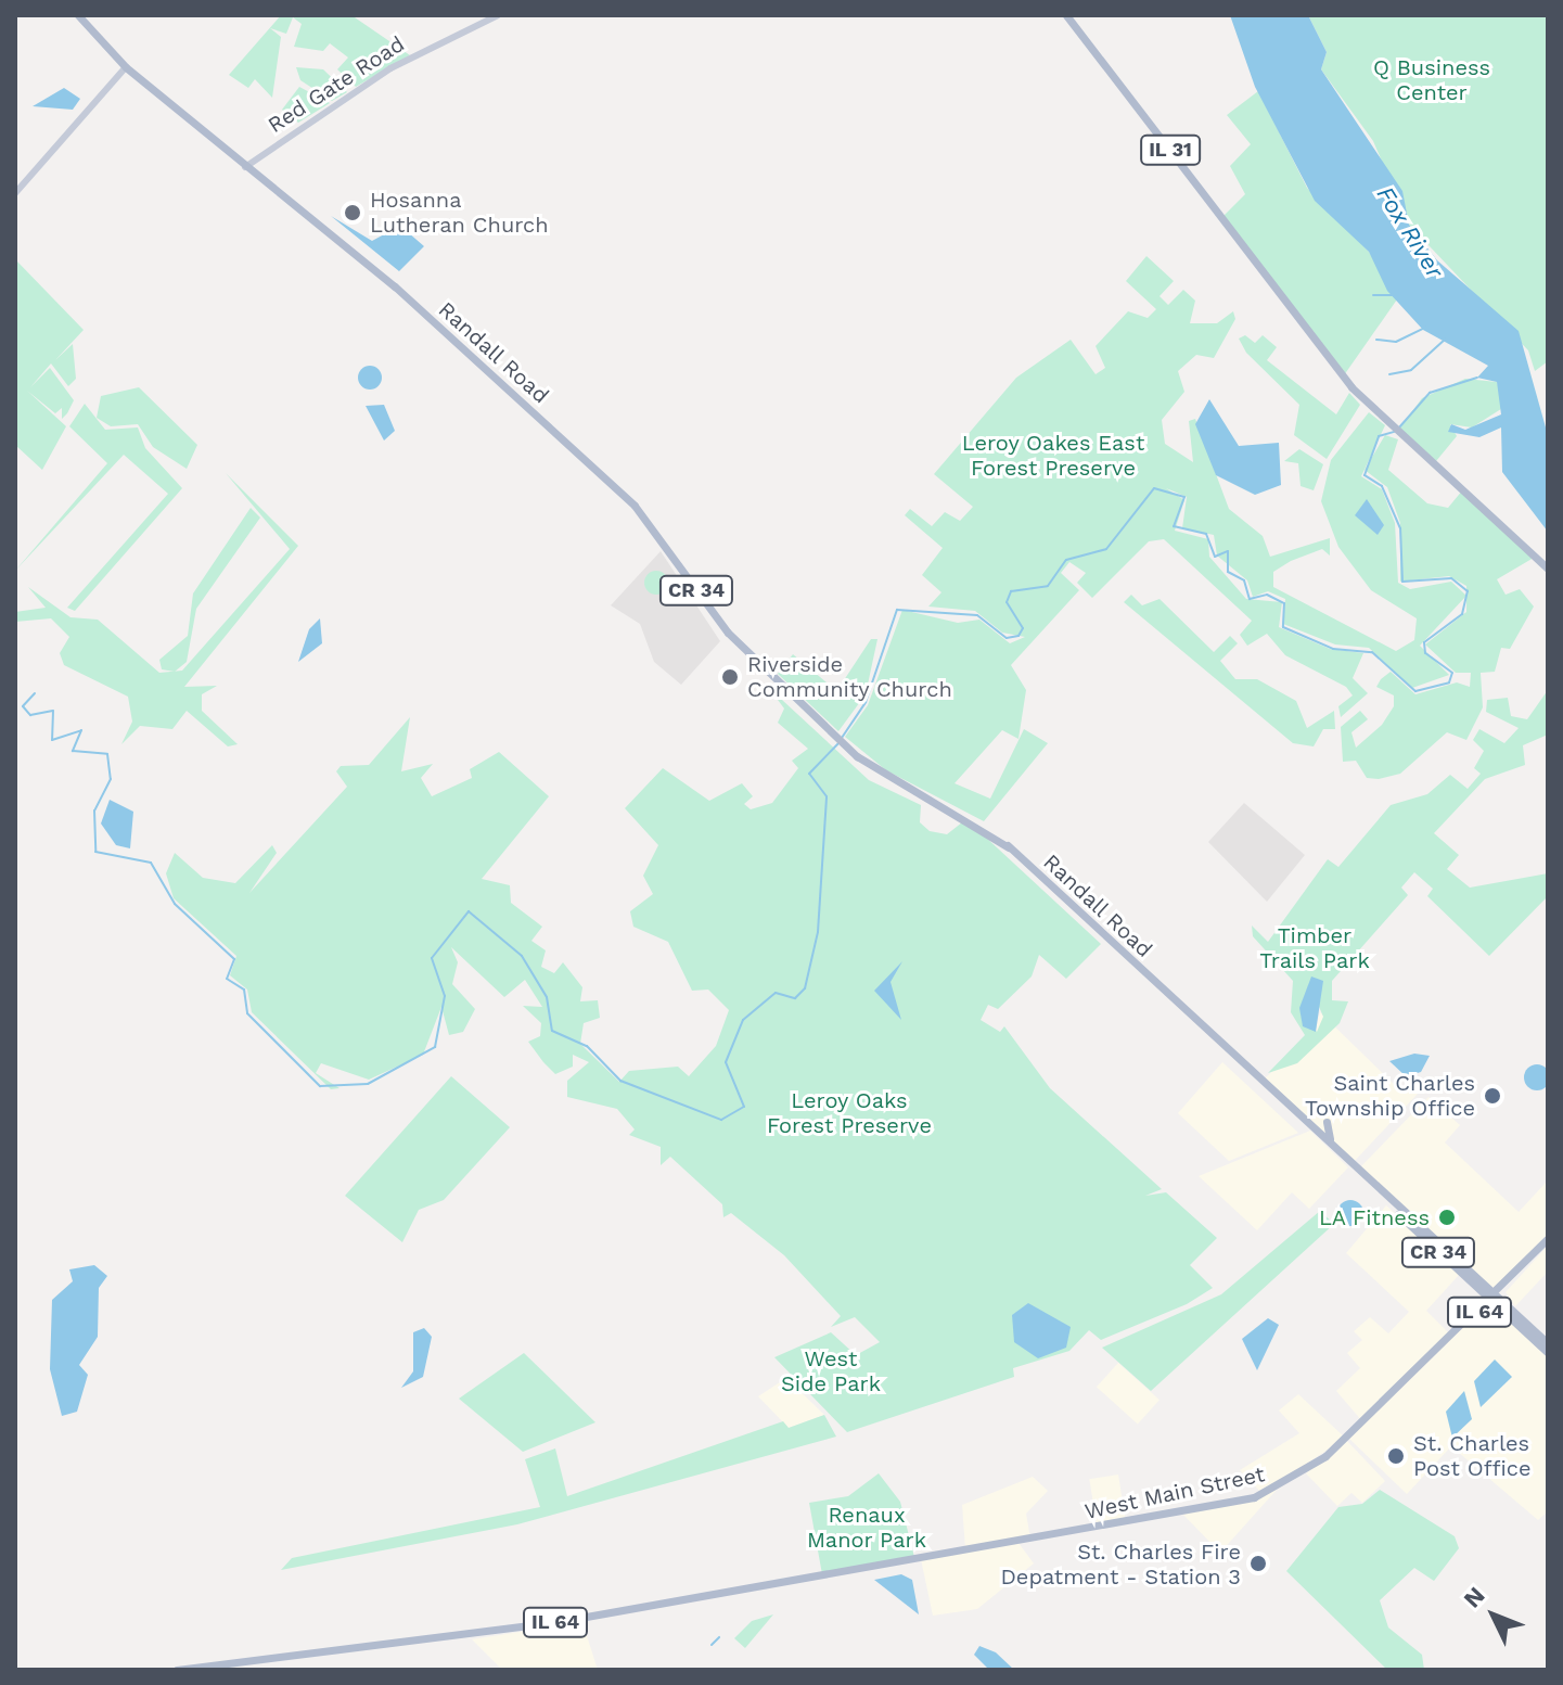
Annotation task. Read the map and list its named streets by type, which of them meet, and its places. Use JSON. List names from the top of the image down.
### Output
{
  "streets": {
    "main road": [
      "Red Gate Road",
      "IL 31",
      "Randall Road",
      "CR 34",
      "IL 64",
      "West Main Street"
    ]
  },
  "crossings": [
    ["Red Gate Road", "Randall Road"],
    ["Randall Road", "CR 34"],
    ["CR 34", "West Main Street"]
  ],
  "water": ["Fox River"],
  "parks": [
    "Q Business Center",
    "Leroy Oakes East Forest Preserve",
    "Timber Trails Park",
    "Leroy Oaks Forest Preserve",
    "West Side Park",
    "Renaux Manor Park"
  ],
  "places": [
    "Hosanna Lutheran Church",
    "Riverside Community Church",
    "Saint Charles Township Office",
    "LA Fitness",
    "St. Charles Post Office",
    "St. Charles Fire Depatment - Station 3"
  ],
  "north": "top left"
}
